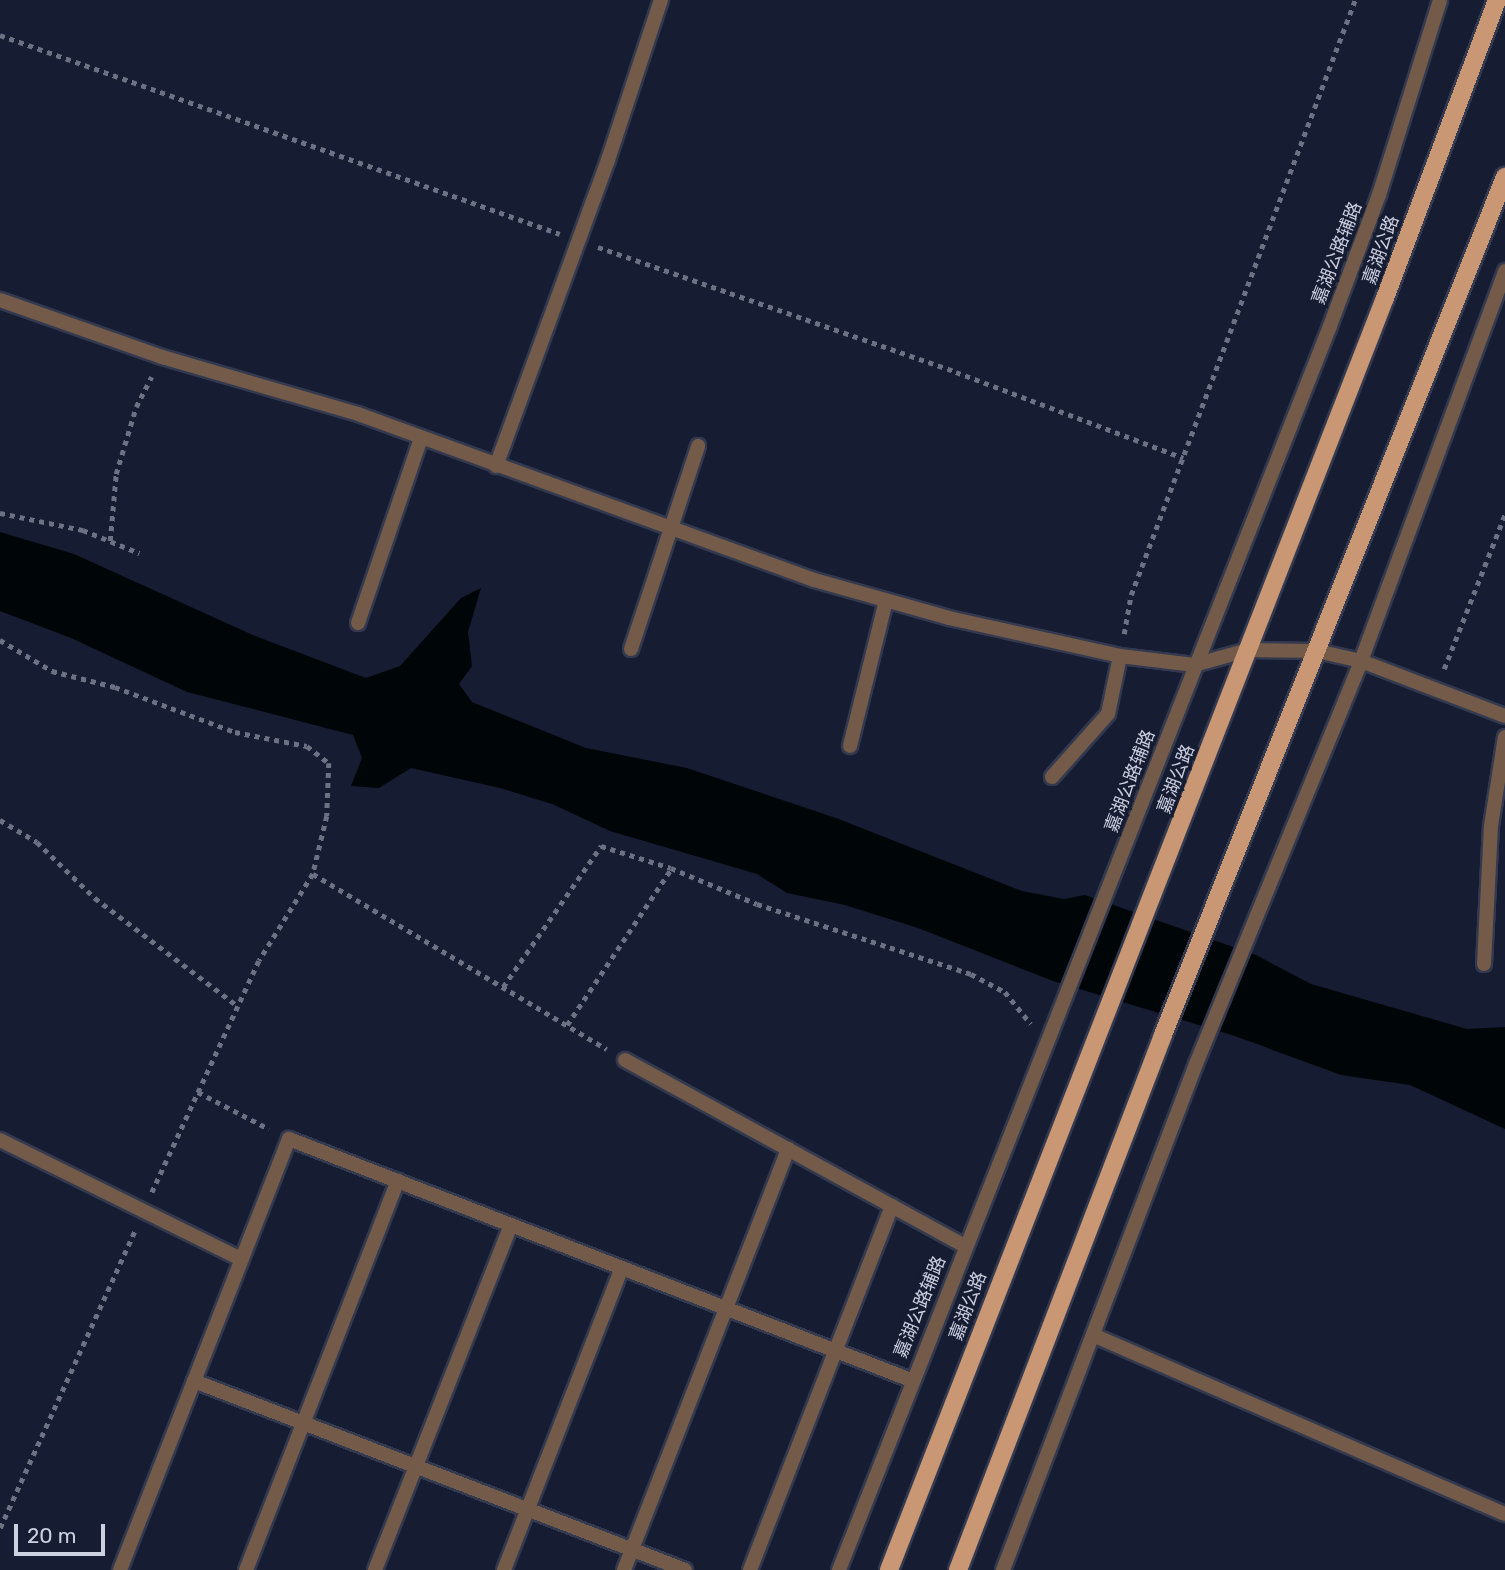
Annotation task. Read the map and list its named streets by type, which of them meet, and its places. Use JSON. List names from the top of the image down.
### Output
{
  "streets": {
    "main road": ["嘉湖公路"],
    "street": ["嘉湖公路辅路"]
  },
  "scale_bar": "20 m"
}
